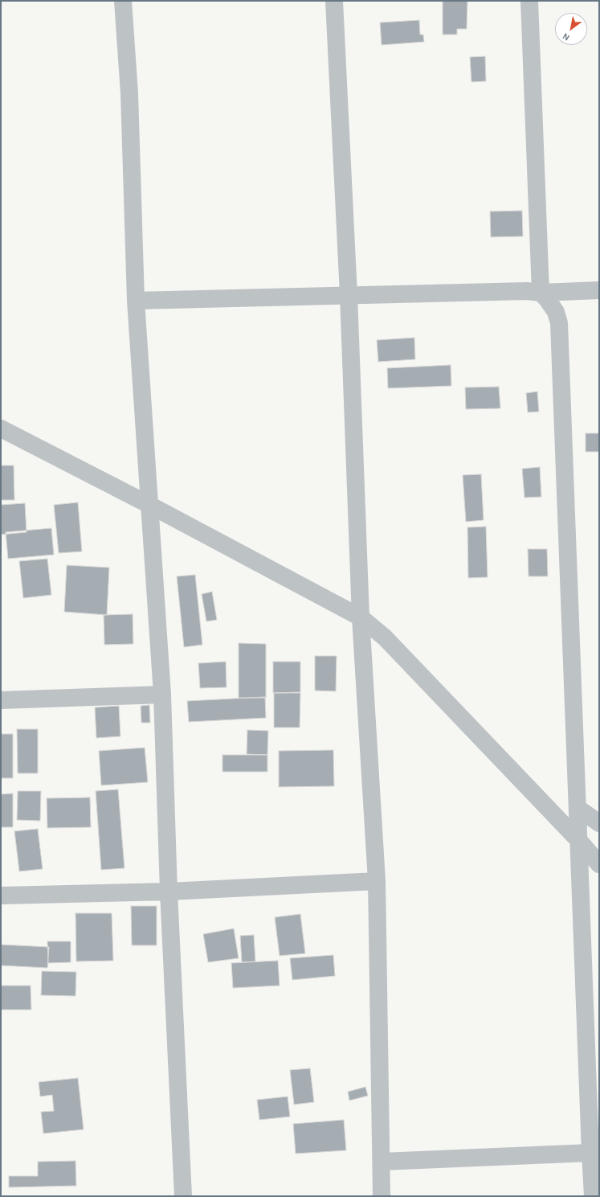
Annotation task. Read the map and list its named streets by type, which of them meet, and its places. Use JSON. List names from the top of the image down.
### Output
{
  "north": "bottom left"
}
